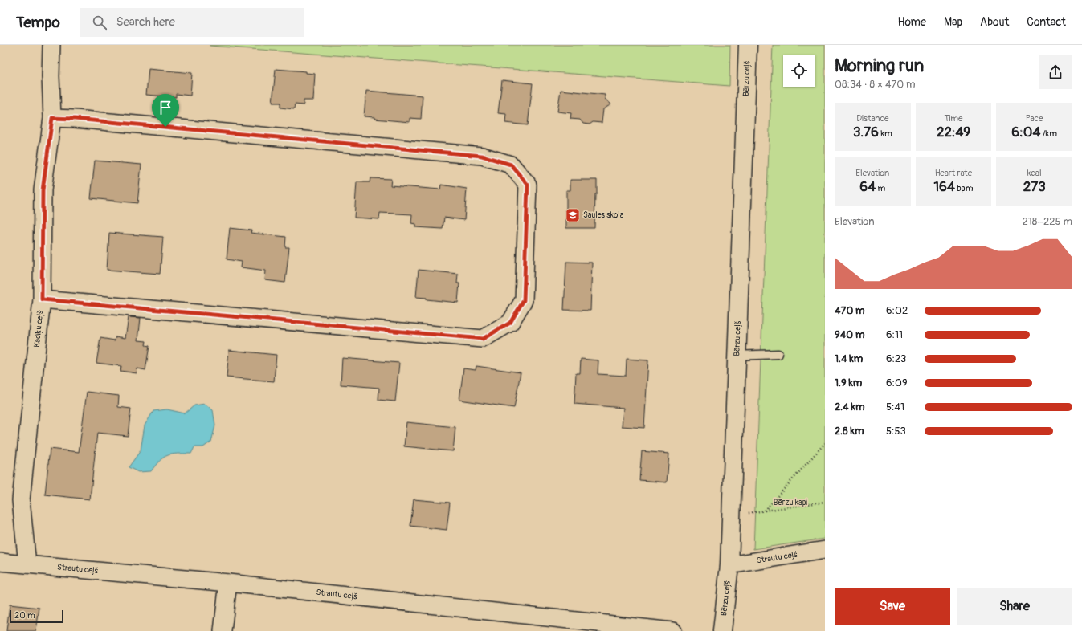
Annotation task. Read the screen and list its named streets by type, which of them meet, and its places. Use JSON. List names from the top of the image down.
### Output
{
  "streets": {
    "street": ["Bērzu ceļš", "Kadiķu ceļš", "Strautu ceļš"]
  },
  "crossings": [
    ["Bērzu ceļš", "Strautu ceļš"],
    ["Kadiķu ceļš", "Strautu ceļš"]
  ],
  "parks": ["Bērzu kapi"],
  "places": {
    "school or university": ["Saules skola"]
  },
  "scale_bar": "20 m",
  "page": {
    "header": "Tempo",
    "search": "Search here",
    "nav": [
      "Home",
      "Map",
      "About",
      "Contact"
    ],
    "heading": ["Morning run", "08:34 · 8 × 470 m"],
    "stats": [
      ["Distance", "3.76 km"],
      ["Time", "22:49"],
      ["Pace", "6:04 /km"],
      ["Elevation", "64 m"],
      ["Heart rate", "164 bpm"],
      ["kcal", "273"]
    ],
    "chart": ["Elevation", "218–225 m"],
    "list": [
      {
        "name": "470 m",
        "note": "6:02"
      },
      {
        "name": "940 m",
        "note": "6:11"
      },
      {
        "name": "1.4 km",
        "note": "6:23"
      },
      {
        "name": "1.9 km",
        "note": "6:09"
      },
      {
        "name": "2.4 km",
        "note": "5:41"
      },
      {
        "name": "2.8 km",
        "note": "5:53"
      }
    ],
    "buttons": ["Save", "Share"],
    "scale": "20 m"
  }
}
